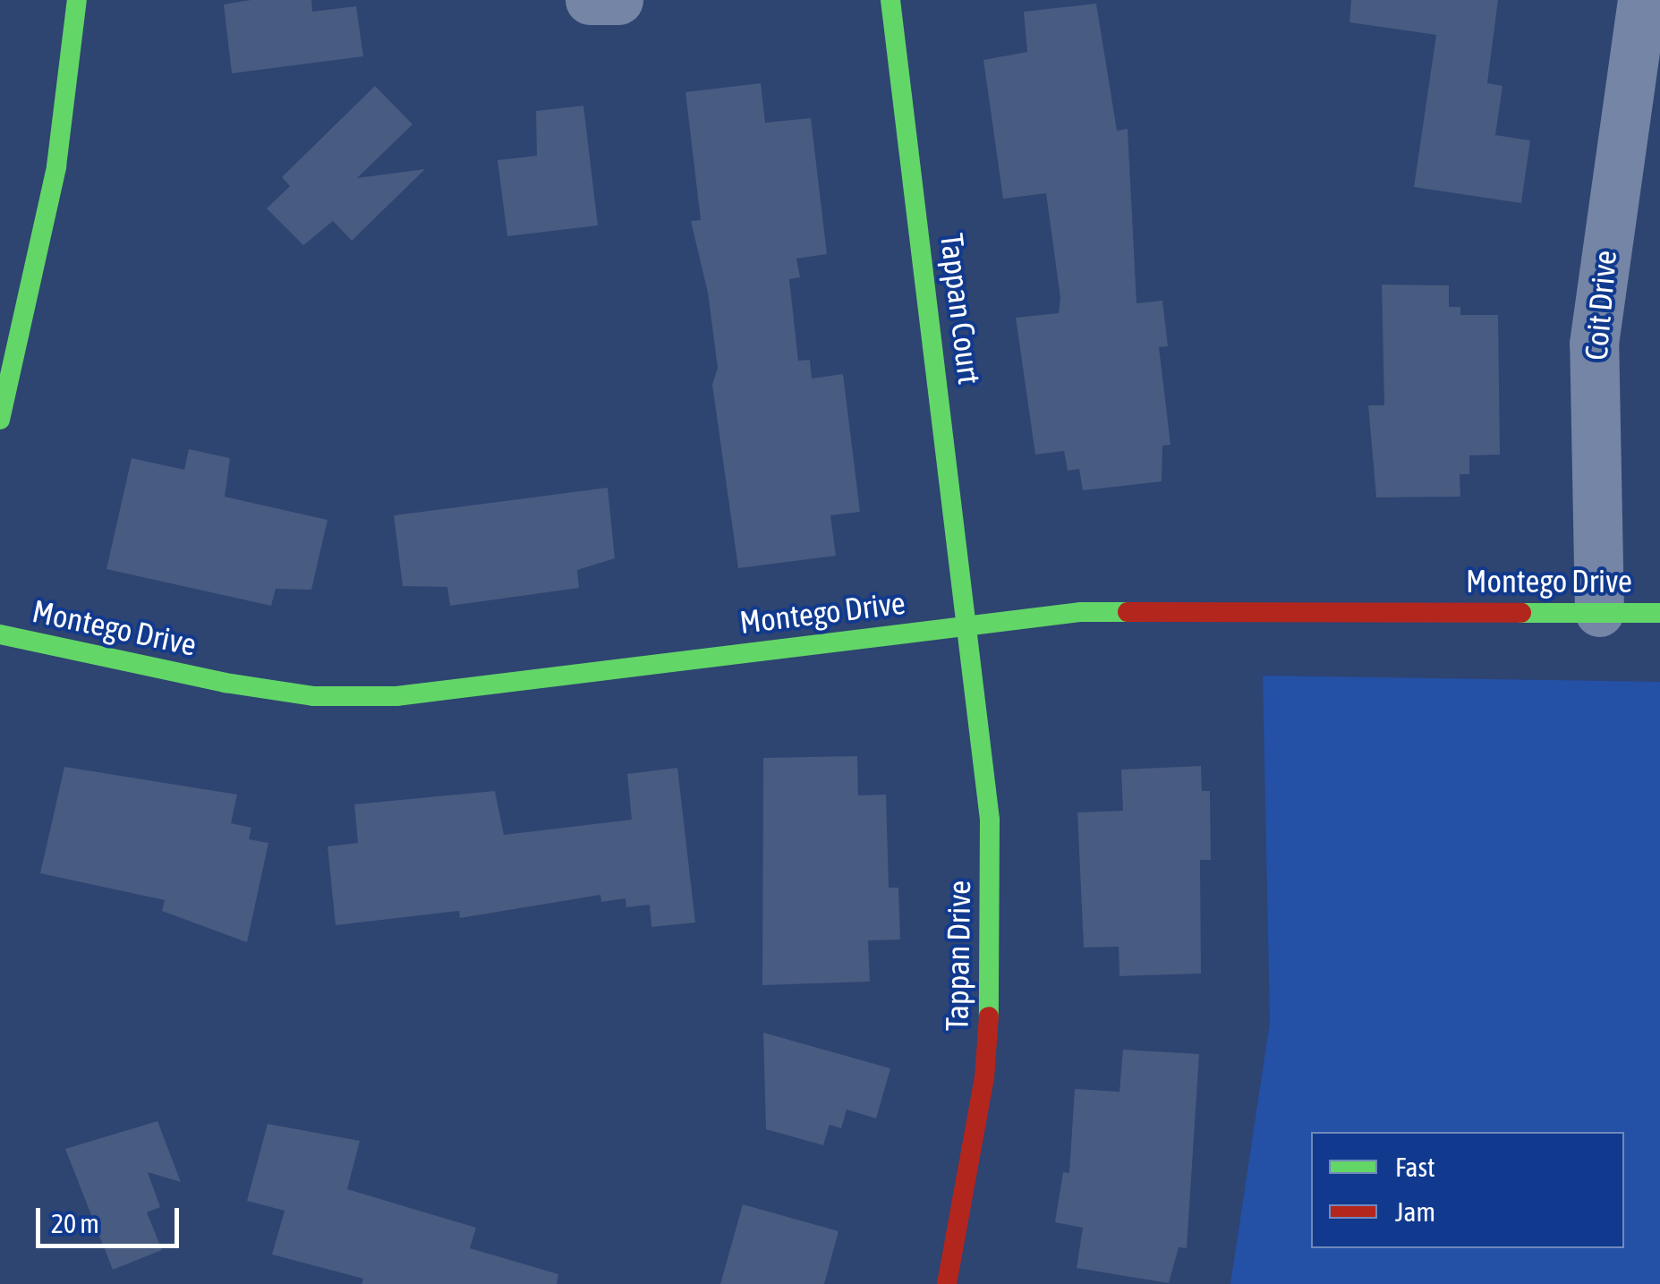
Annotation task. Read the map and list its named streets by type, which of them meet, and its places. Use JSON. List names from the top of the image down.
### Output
{
  "streets": {
    "street": [
      "Coit Drive",
      "Tappan Court",
      "Montego Drive",
      "Tappan Drive"
    ]
  },
  "crossings": [
    ["Coit Drive", "Montego Drive"],
    ["Tappan Court", "Montego Drive"],
    ["Tappan Court", "Tappan Drive"],
    ["Montego Drive", "Tappan Drive"]
  ],
  "legend": ["Fast", "Jam"],
  "scale_bar": "20 m"
}
